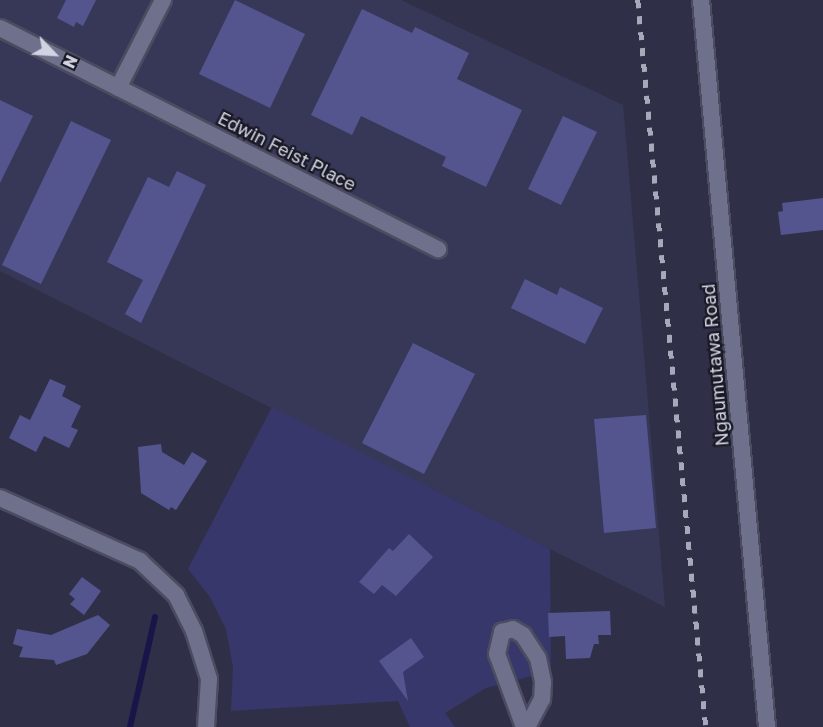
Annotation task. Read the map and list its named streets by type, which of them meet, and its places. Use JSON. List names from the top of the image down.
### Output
{
  "streets": {
    "street": ["Edwin Feist Place", "Ngaumutawa Road"]
  },
  "north": "bottom right"
}
